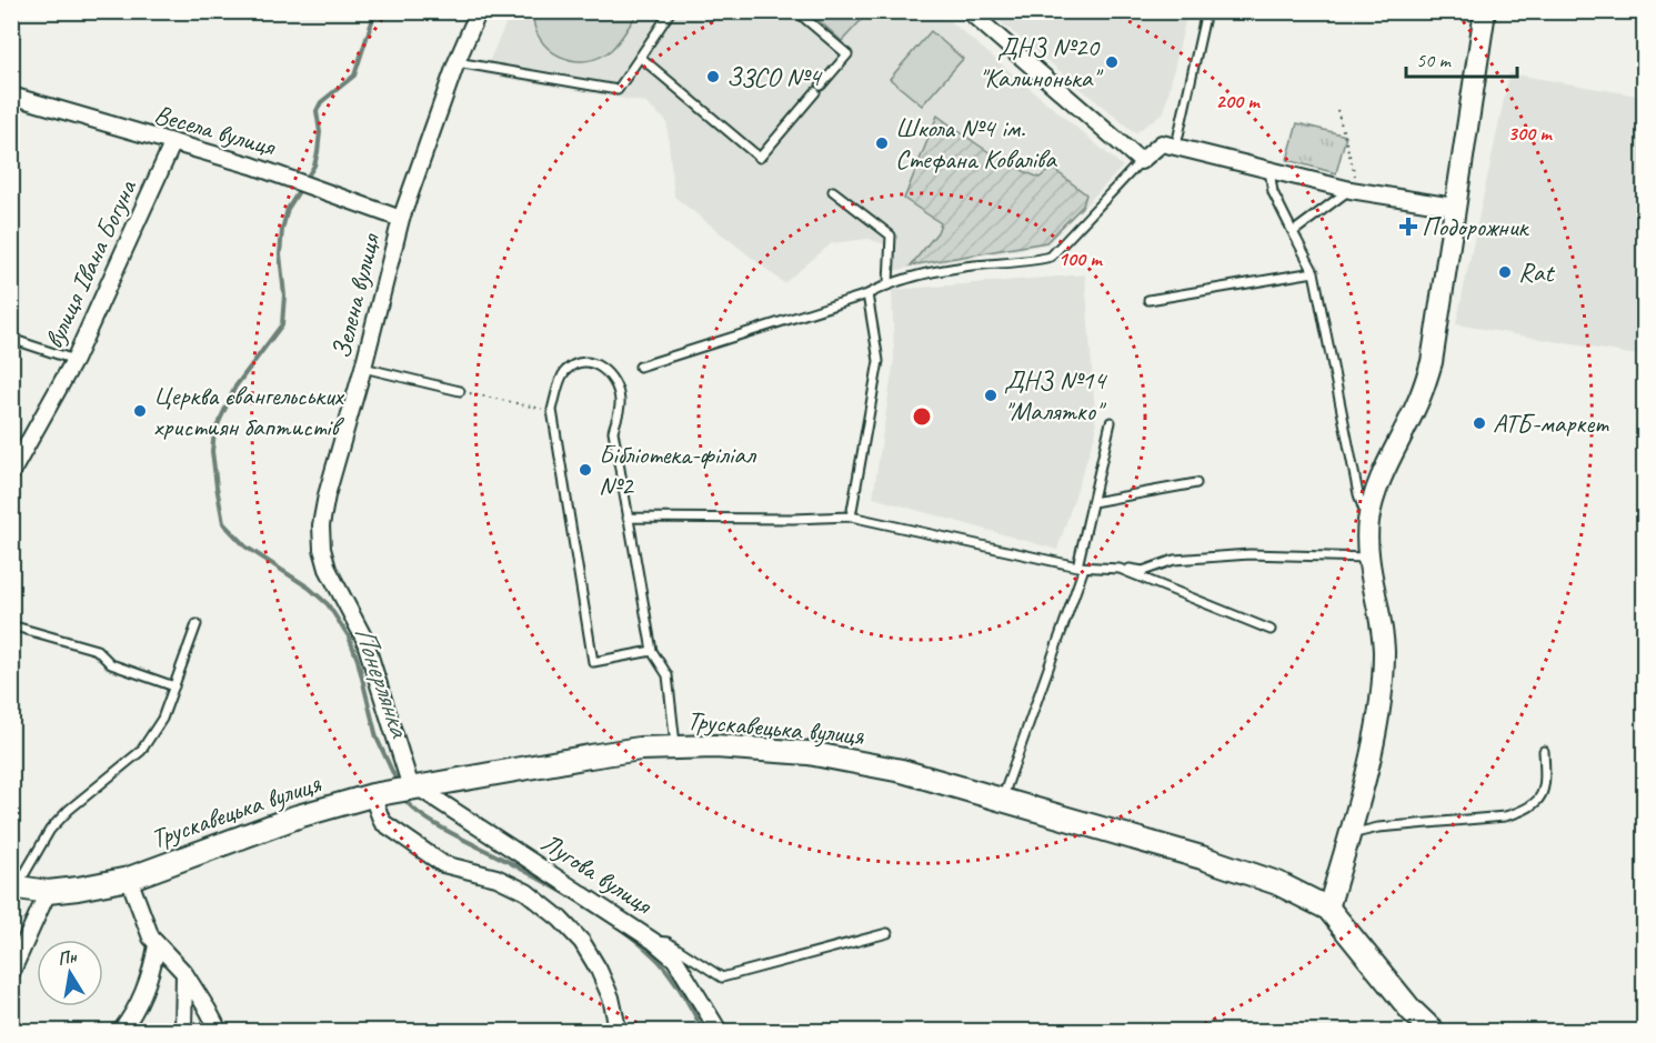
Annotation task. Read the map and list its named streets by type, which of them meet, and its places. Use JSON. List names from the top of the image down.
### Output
{
  "streets": {
    "main road": ["Трускавецька вулиця"],
    "street": [
      "Весела вулиця",
      "вулиця Івана Богуна",
      "Зелена вулиця",
      "Лугова вулиця"
    ]
  },
  "crossings": [
    ["Весела вулиця", "вулиця Івана Богуна"],
    ["Весела вулиця", "Зелена вулиця"],
    ["Зелена вулиця", "Трускавецька вулиця"],
    ["Зелена вулиця", "Лугова вулиця"],
    ["Трускавецька вулиця", "Лугова вулиця"]
  ],
  "water": ["Понерлянка"],
  "places": {
    "other": [
      "ДНЗ №20 \"Калинонька\"",
      "ЗЗСО №4",
      "Школа №4 ім. Стефана Коваліва",
      "Rat",
      "ДНЗ №14 \"Малятко\"",
      "Церква євангельських християн баптистів",
      "АТБ-маркет",
      "Бібліотека-філіал №2"
    ],
    "health": ["Подорожник"]
  },
  "scale_bar": "50 m",
  "north": "top",
  "rings": ["200 m", "300 m", "100 m"]
}
